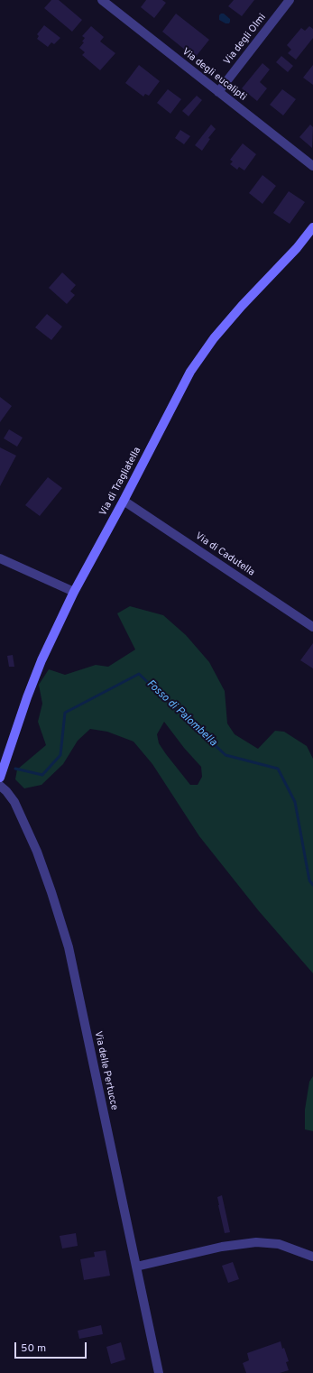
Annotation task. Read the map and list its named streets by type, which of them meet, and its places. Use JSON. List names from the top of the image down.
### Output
{
  "streets": {
    "street": [
      "Via degli Olmi",
      "Via degli eucalipti",
      "Via di Tragliatella",
      "Via di Cadutella",
      "Via delle Pertucce"
    ]
  },
  "crossings": [
    ["Via degli Olmi", "Via degli eucalipti"],
    ["Via di Tragliatella", "Via di Cadutella"]
  ],
  "water": ["Fosso di Palombella"],
  "scale_bar": "50 m"
}
